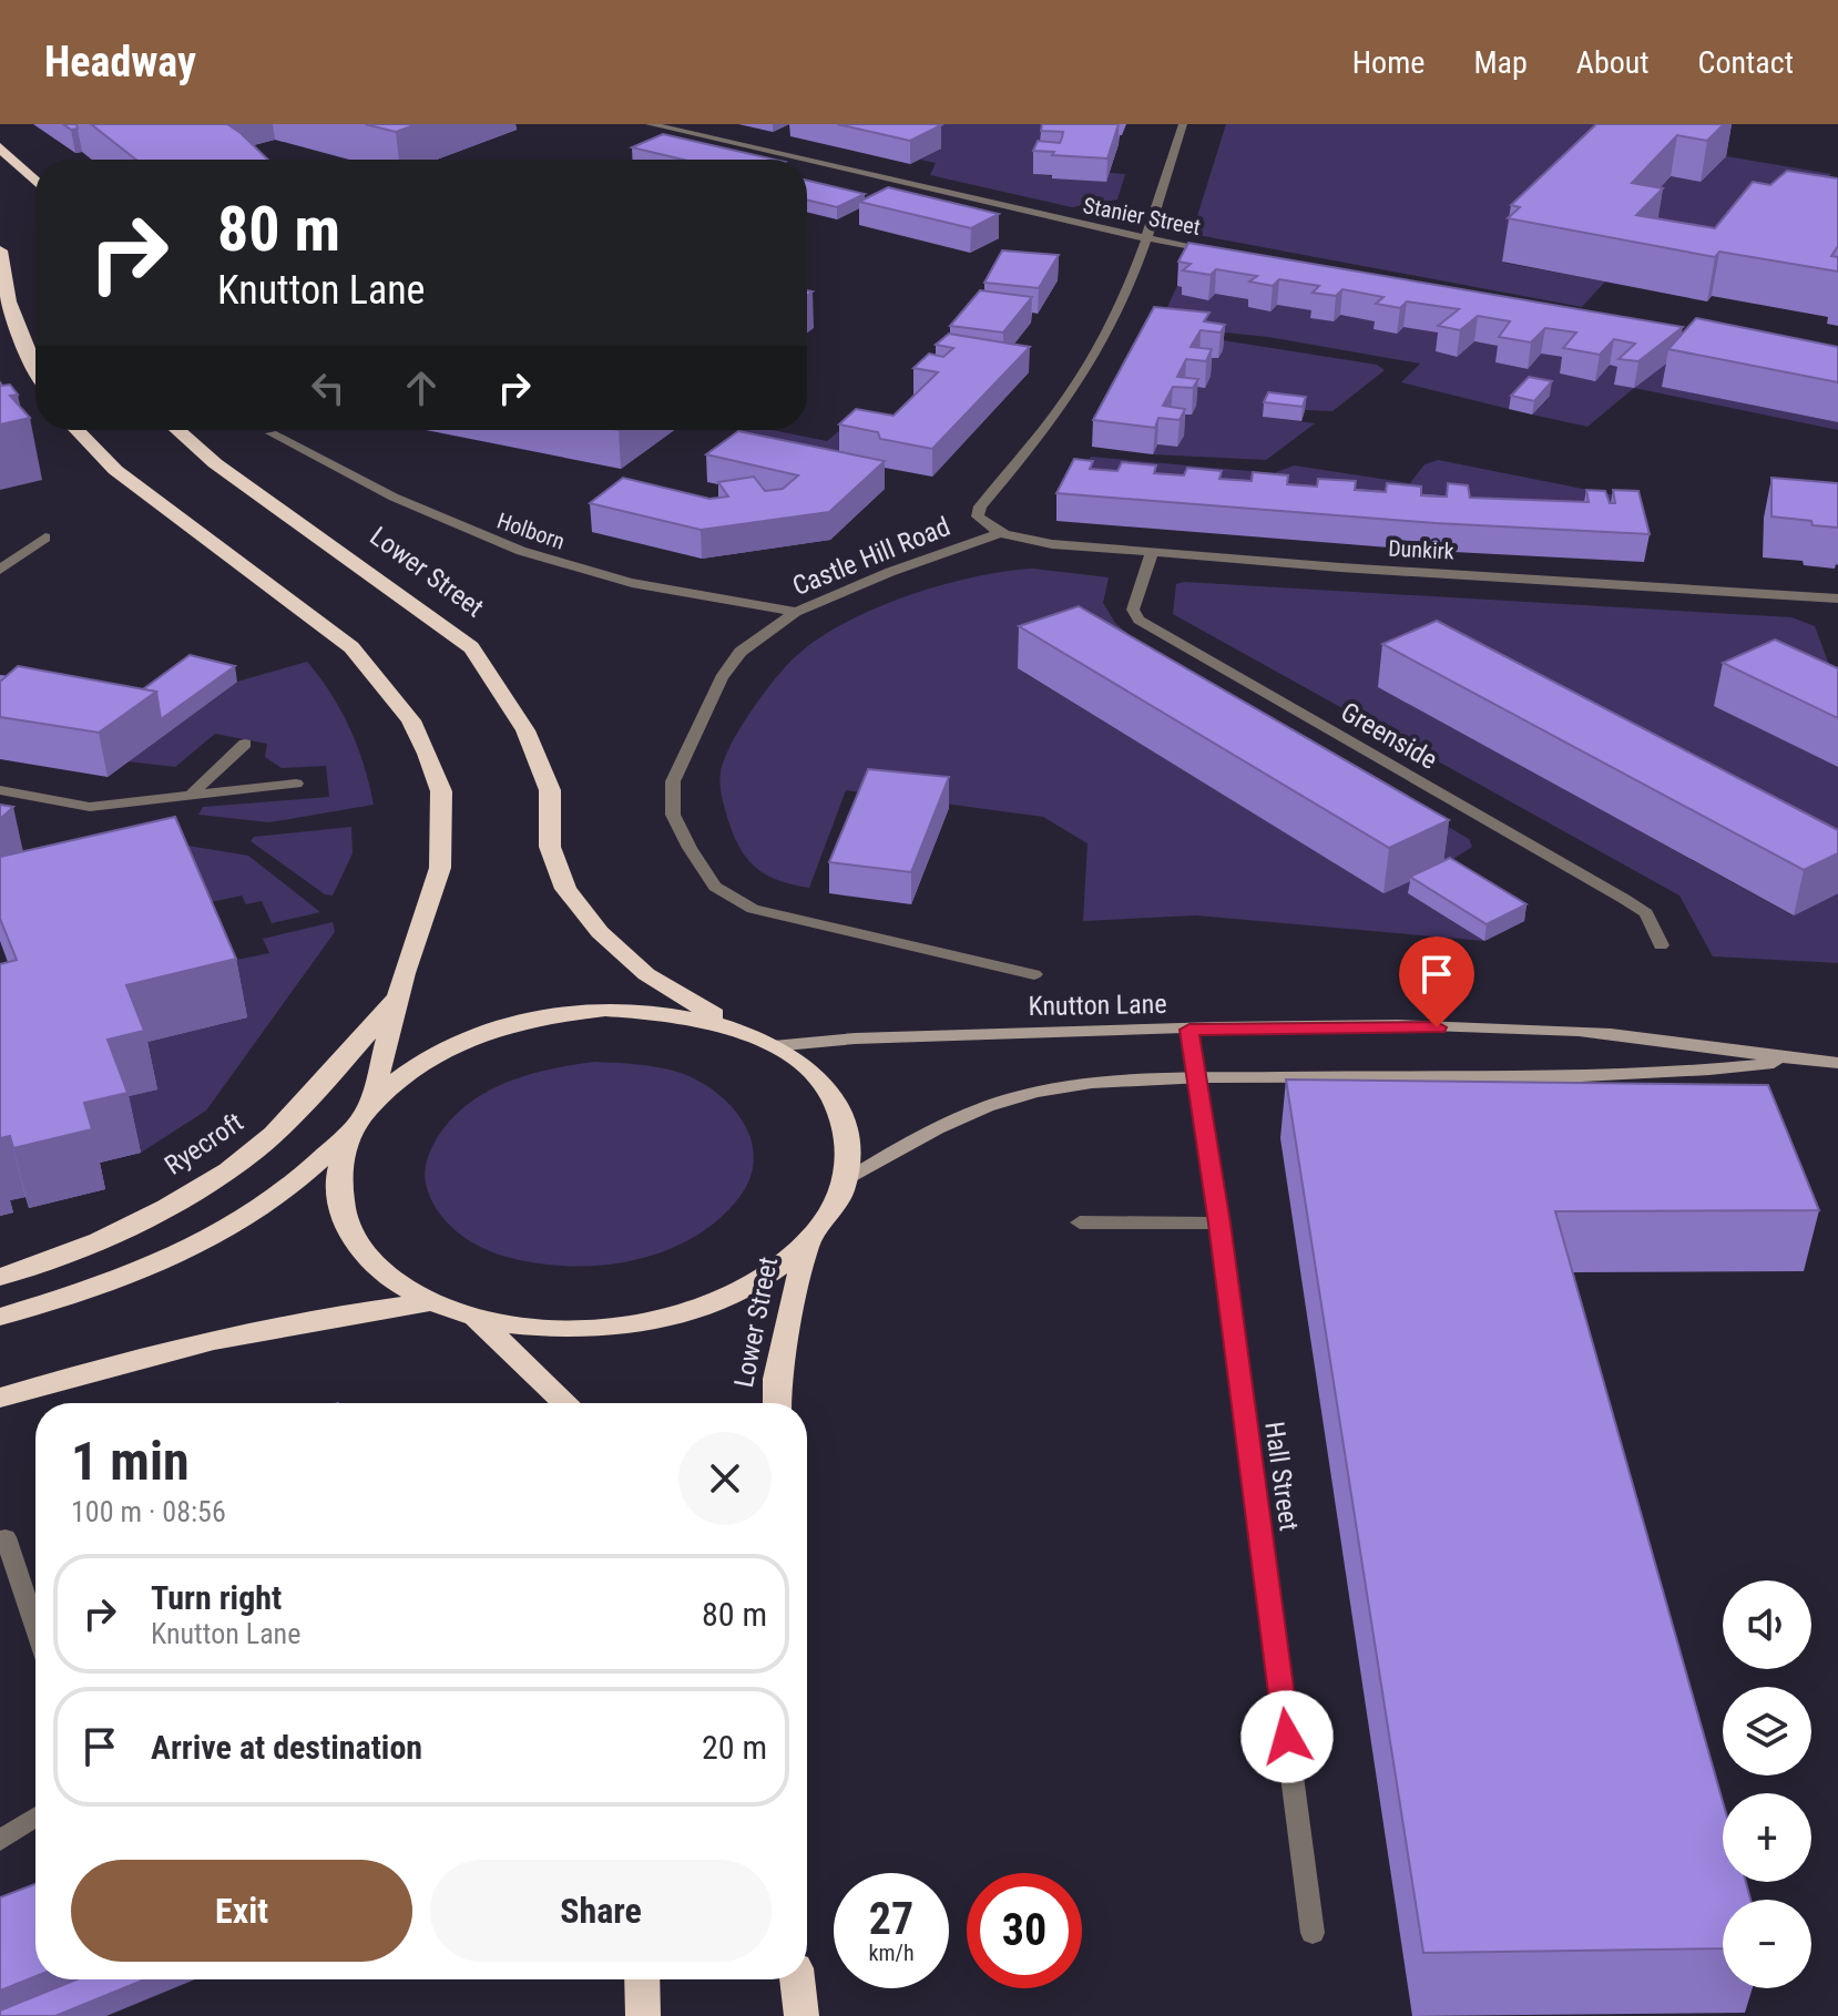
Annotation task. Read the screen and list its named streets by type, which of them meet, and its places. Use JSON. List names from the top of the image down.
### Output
{
  "streets": {
    "highway": ["Lower Street", "Ryecroft"],
    "main road": ["Knutton Lane"],
    "street": [
      "Stanier Street",
      "Holborn",
      "Dunkirk",
      "Castle Hill Road",
      "Greenside",
      "Hall Street"
    ]
  },
  "crossings": [
    ["Stanier Street", "Castle Hill Road"],
    ["Holborn", "Castle Hill Road"],
    ["Dunkirk", "Castle Hill Road"],
    ["Dunkirk", "Greenside"],
    ["Knutton Lane", "Hall Street"]
  ],
  "page": {
    "header": "Headway",
    "nav": [
      "Home",
      "Map",
      "About",
      "Contact"
    ],
    "turn": ["80 m", "Knutton Lane"],
    "heading": ["1 min", "100 m · 08:56"],
    "list": [
      {
        "name": "Turn right",
        "note": "Knutton Lane",
        "value": "80 m"
      },
      {
        "name": "Arrive at destination",
        "value": "20 m"
      }
    ],
    "map_buttons": ["+", "−"],
    "buttons": ["Exit", "Share"],
    "speed": "27 km/h",
    "limit": "30"
  }
}
